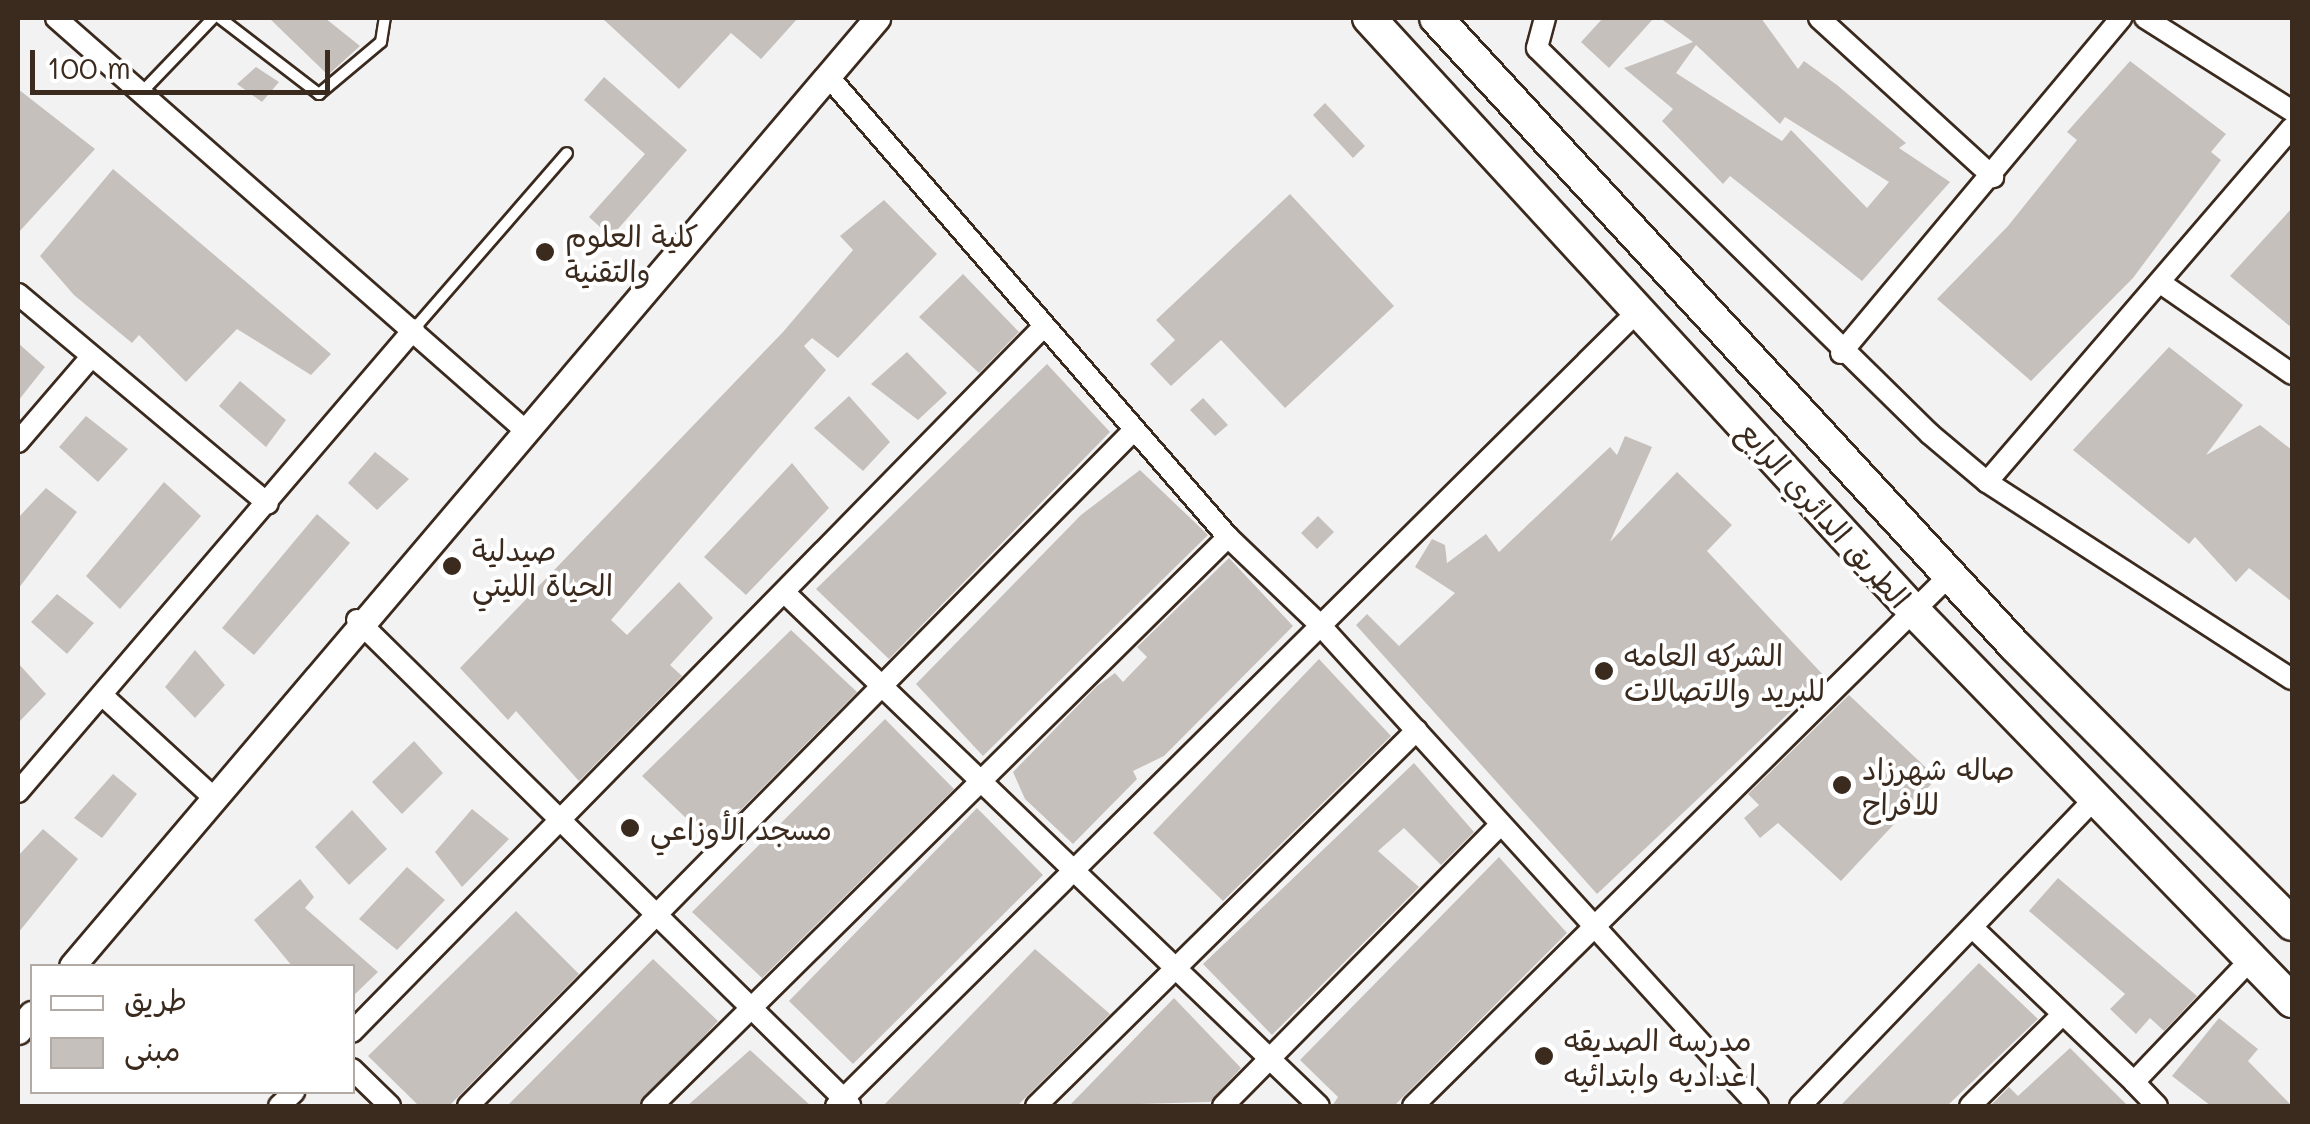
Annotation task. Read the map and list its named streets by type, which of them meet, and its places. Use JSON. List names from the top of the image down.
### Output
{
  "streets": {
    "main road": ["الطريق الدائري الرابع"]
  },
  "places": [
    "كلية العلوم والتقنية",
    "صيدلية الحياة الليتي",
    "الشركه العامه للبريد والاتصالات",
    "صاله شهرزاد للافراح",
    "مسجد الأوزاعي",
    "مدرسه الصديقه اعداديه وابتدائيه"
  ],
  "legend": ["طريق", "مبنى"],
  "scale_bar": "100 m"
}
